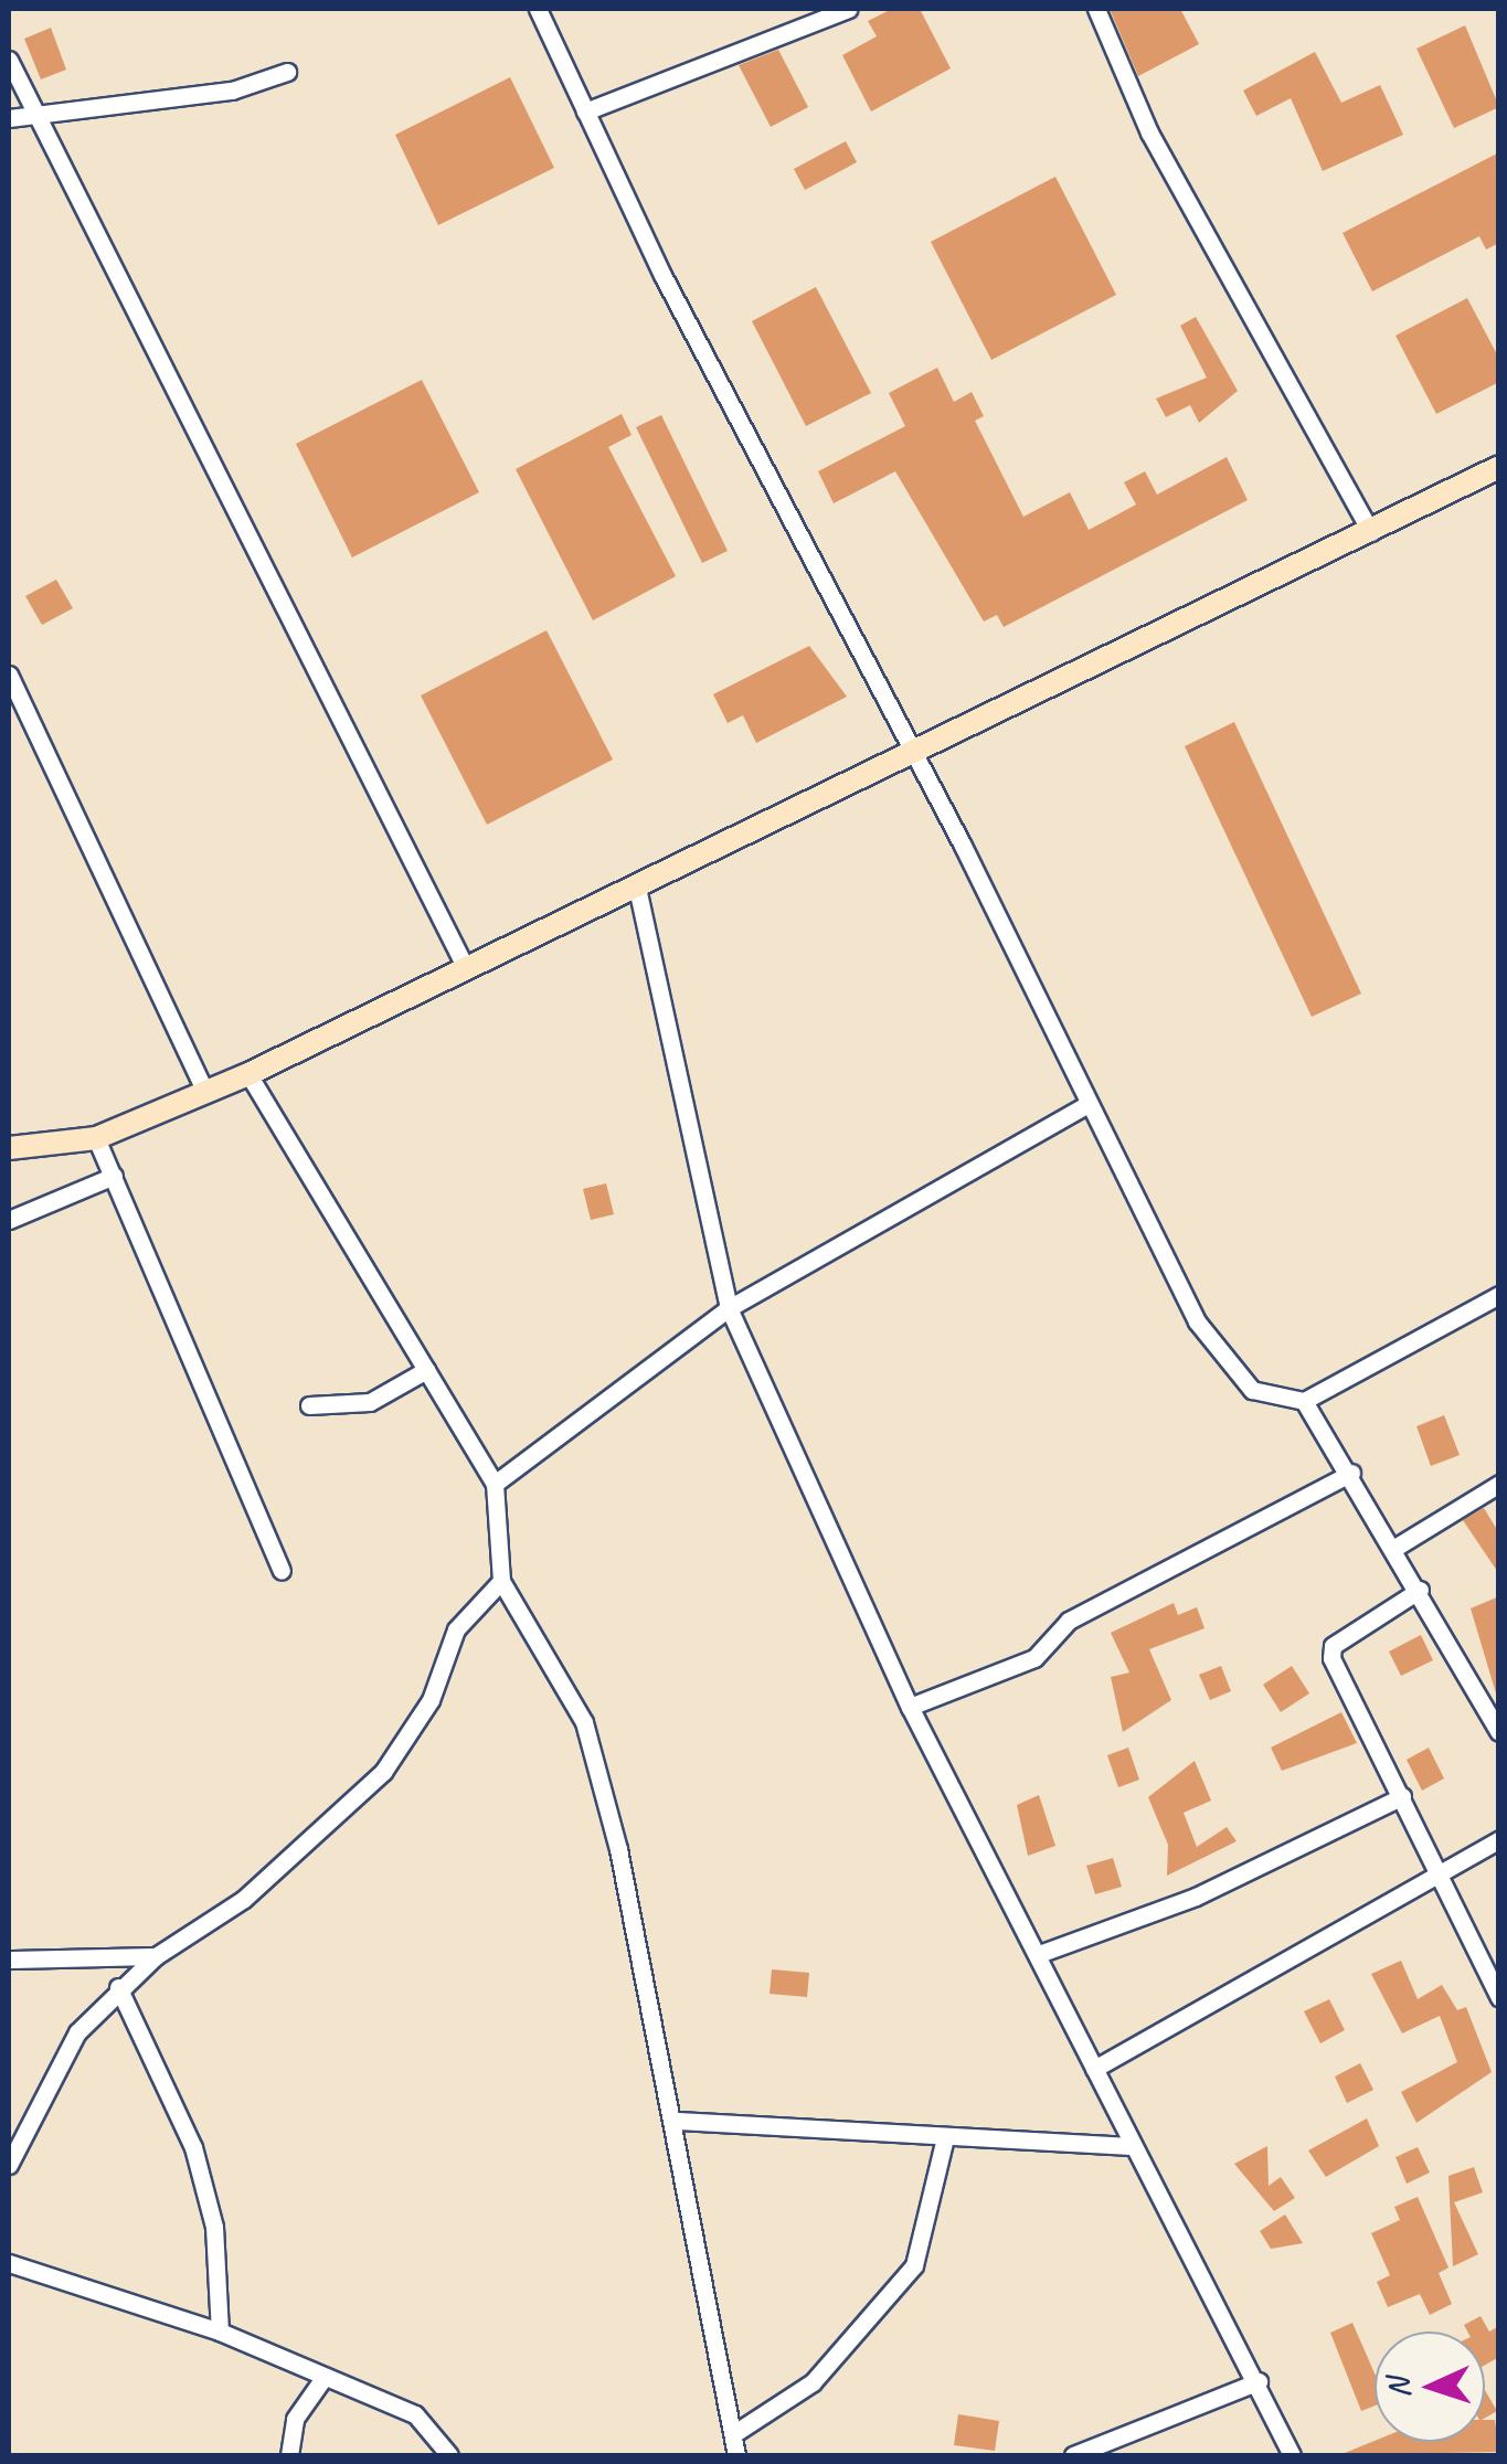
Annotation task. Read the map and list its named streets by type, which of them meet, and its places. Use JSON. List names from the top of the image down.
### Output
{
  "north": "left"
}
